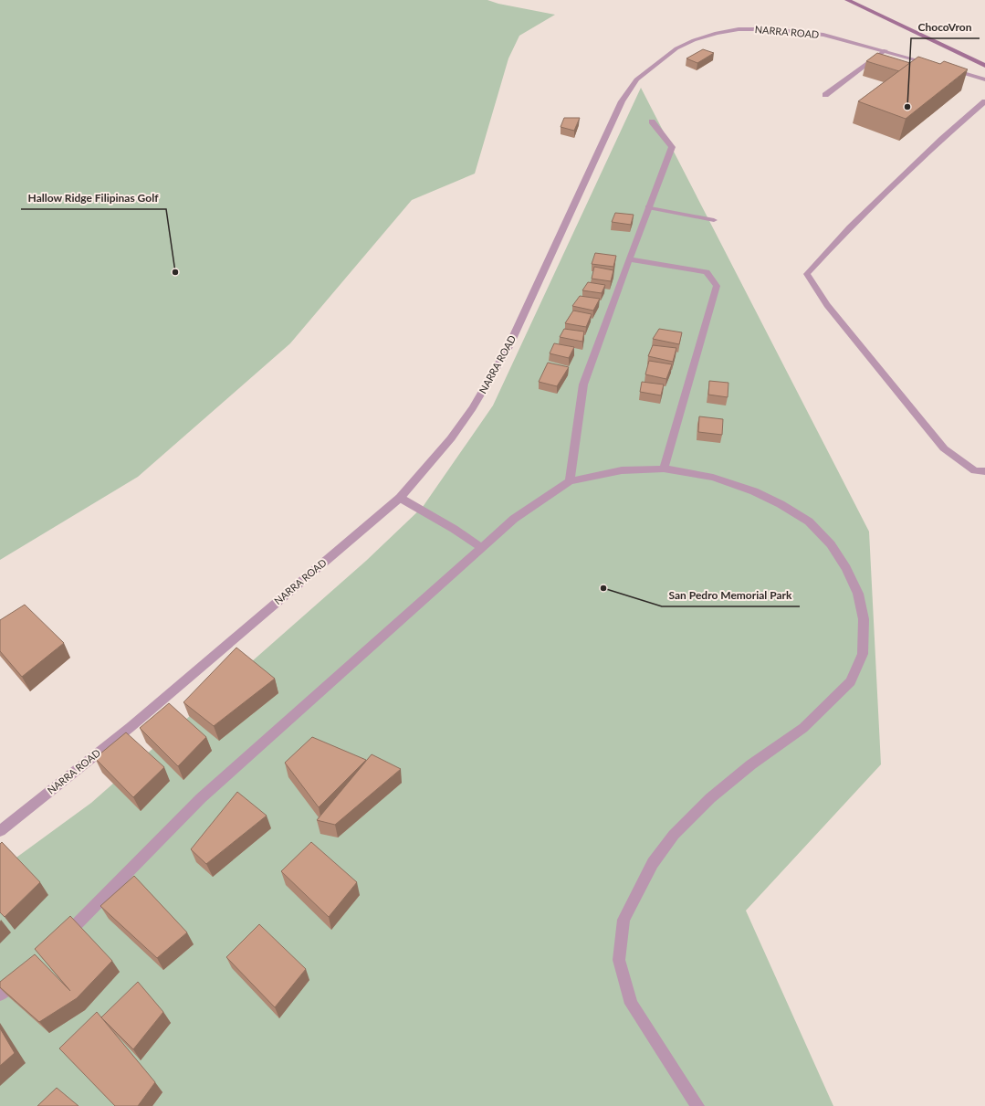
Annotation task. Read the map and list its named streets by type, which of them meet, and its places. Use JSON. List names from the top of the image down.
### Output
{
  "streets": {
    "street": ["NARRA ROAD"]
  },
  "places": ["ChocoVron", "Hallow Ridge Filipinas Golf", "San Pedro Memorial Park"]
}
